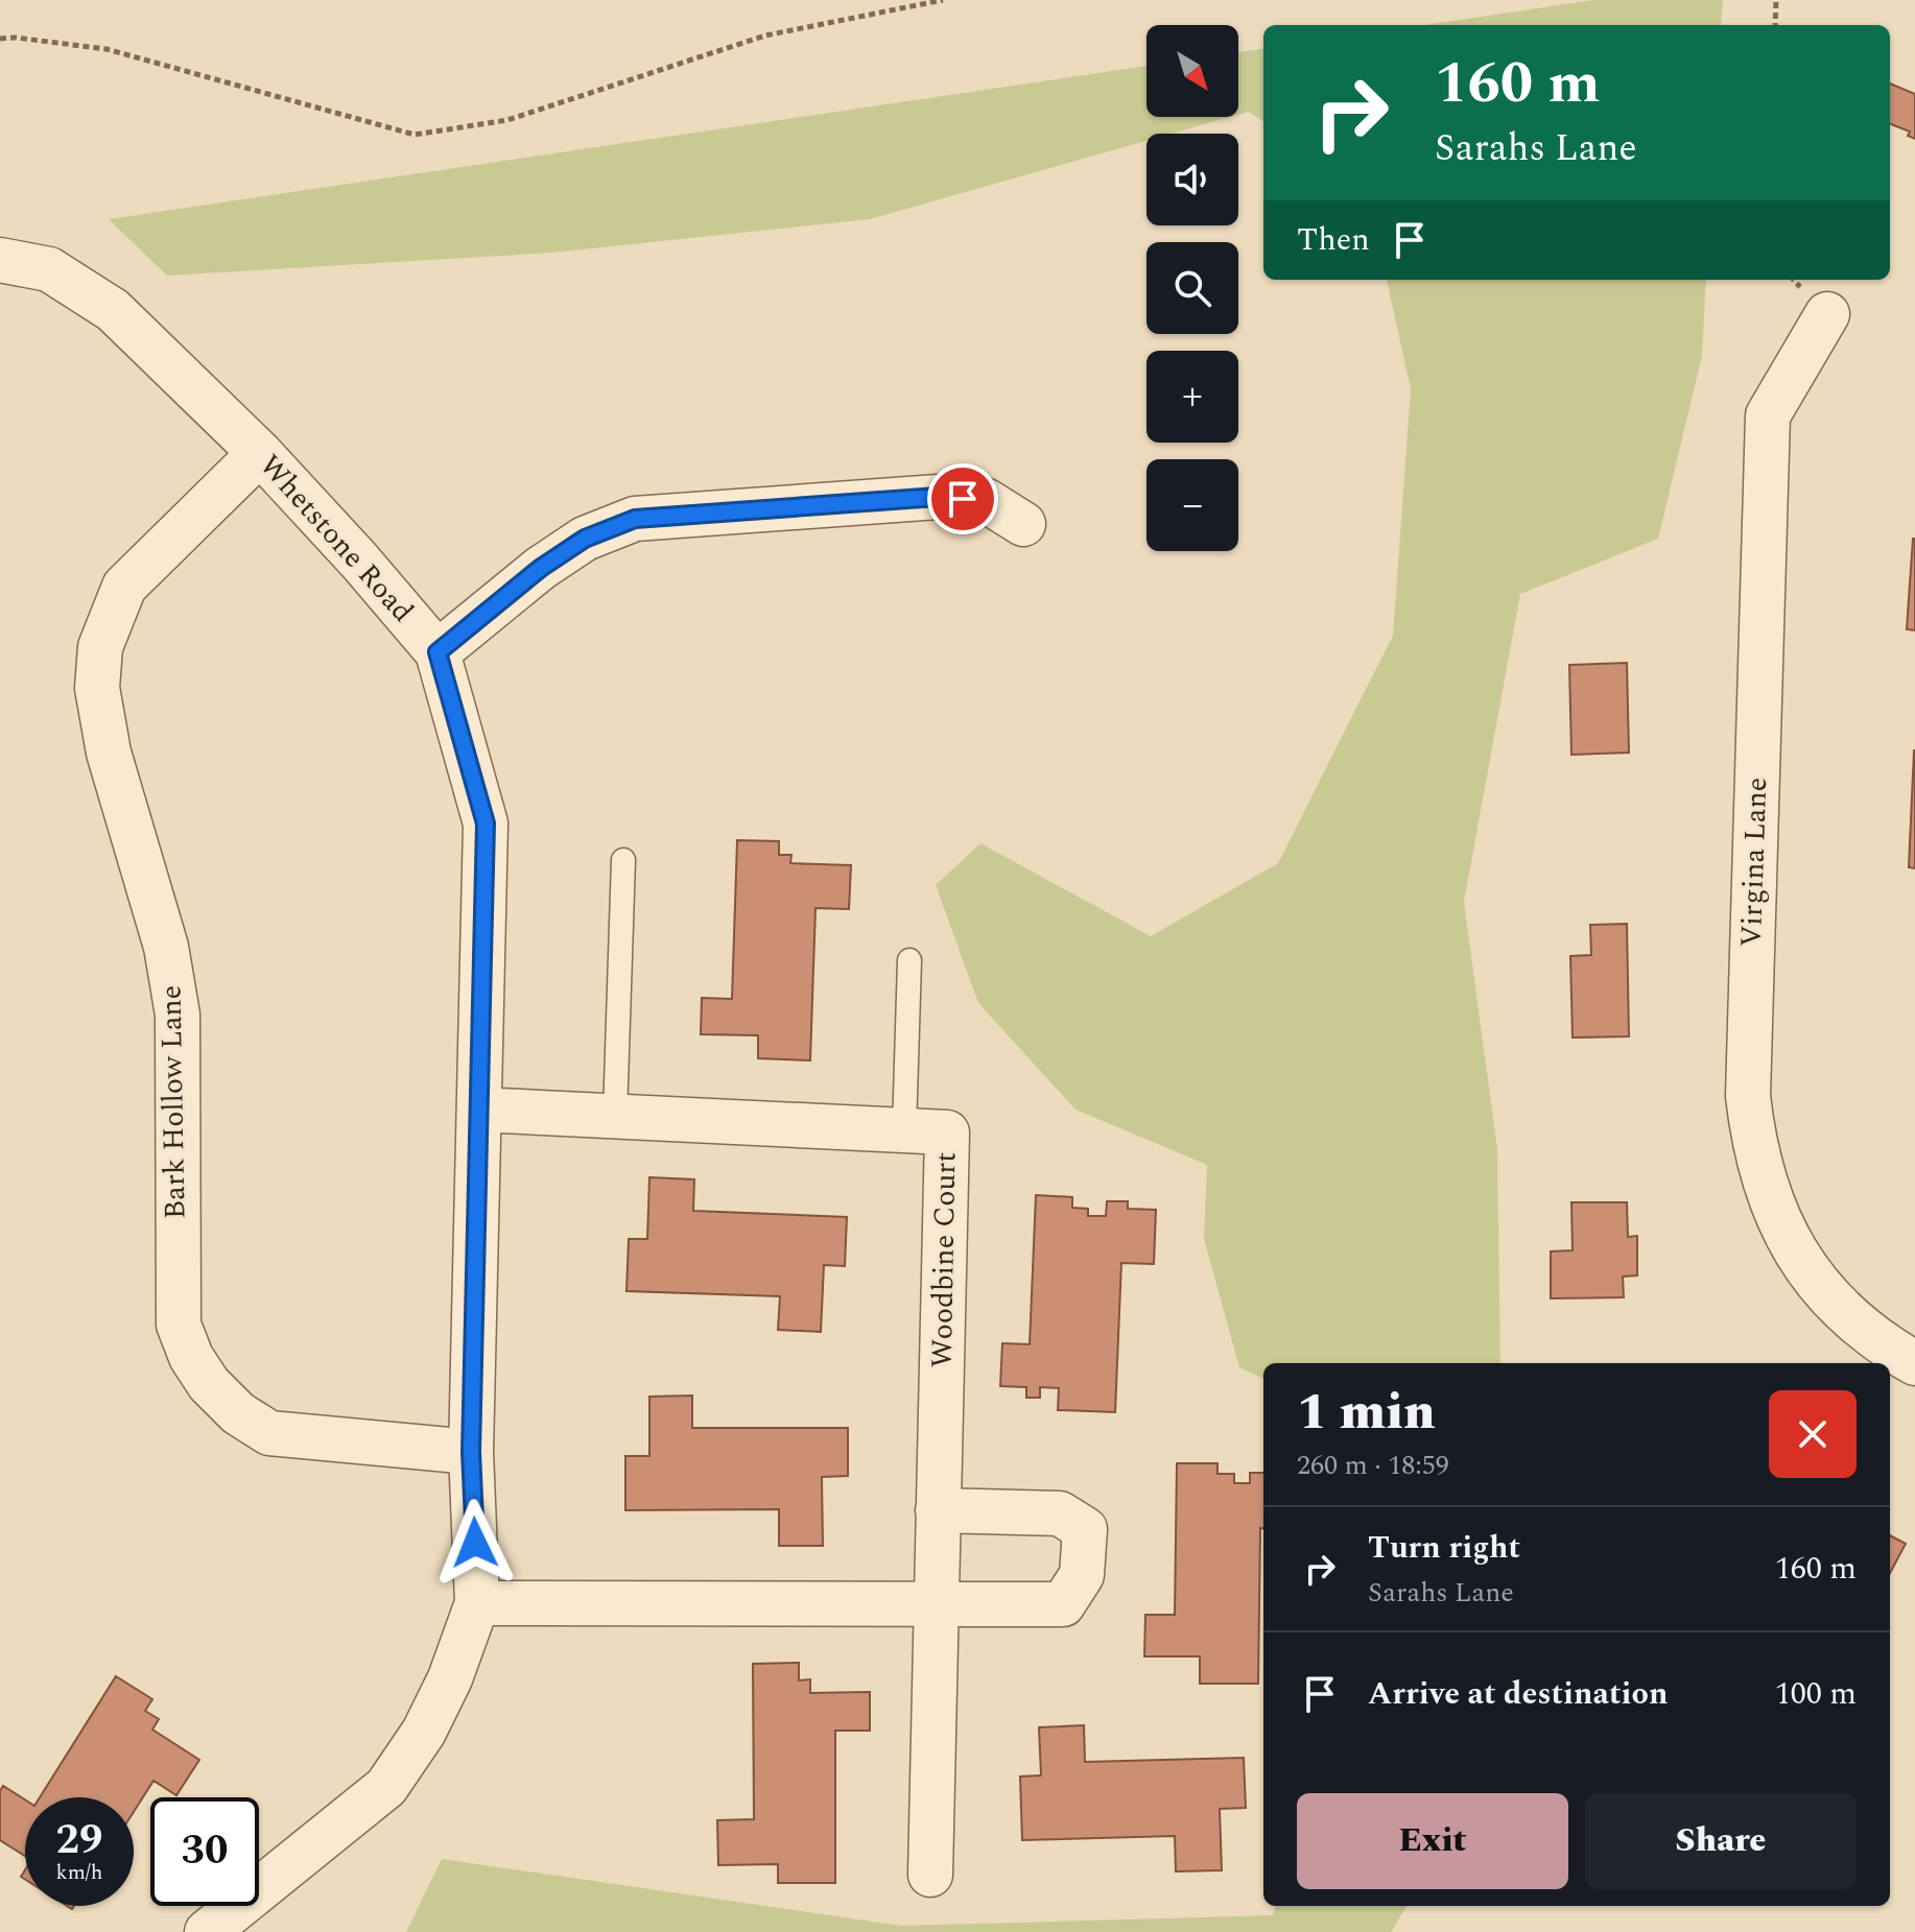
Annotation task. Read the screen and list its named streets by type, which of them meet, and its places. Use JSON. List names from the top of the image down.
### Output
{
  "streets": {
    "street": [
      "Whetstone Road",
      "Virgina Lane",
      "Bark Hollow Lane",
      "Woodbine Court"
    ]
  },
  "crossings": [
    ["Whetstone Road", "Bark Hollow Lane"],
    ["Whetstone Road", "Woodbine Court"]
  ],
  "north": "bottom right",
  "page": {
    "map_buttons": ["+", "−"],
    "turn": ["160 m", "Sarahs Lane"],
    "then": "Then",
    "heading": ["1 min", "260 m · 18:59"],
    "list": [
      {
        "name": "Turn right",
        "note": "Sarahs Lane",
        "value": "160 m"
      },
      {
        "name": "Arrive at destination",
        "value": "100 m"
      }
    ],
    "buttons": ["Exit", "Share"],
    "speed": "29 km/h",
    "limit": "30"
  }
}
